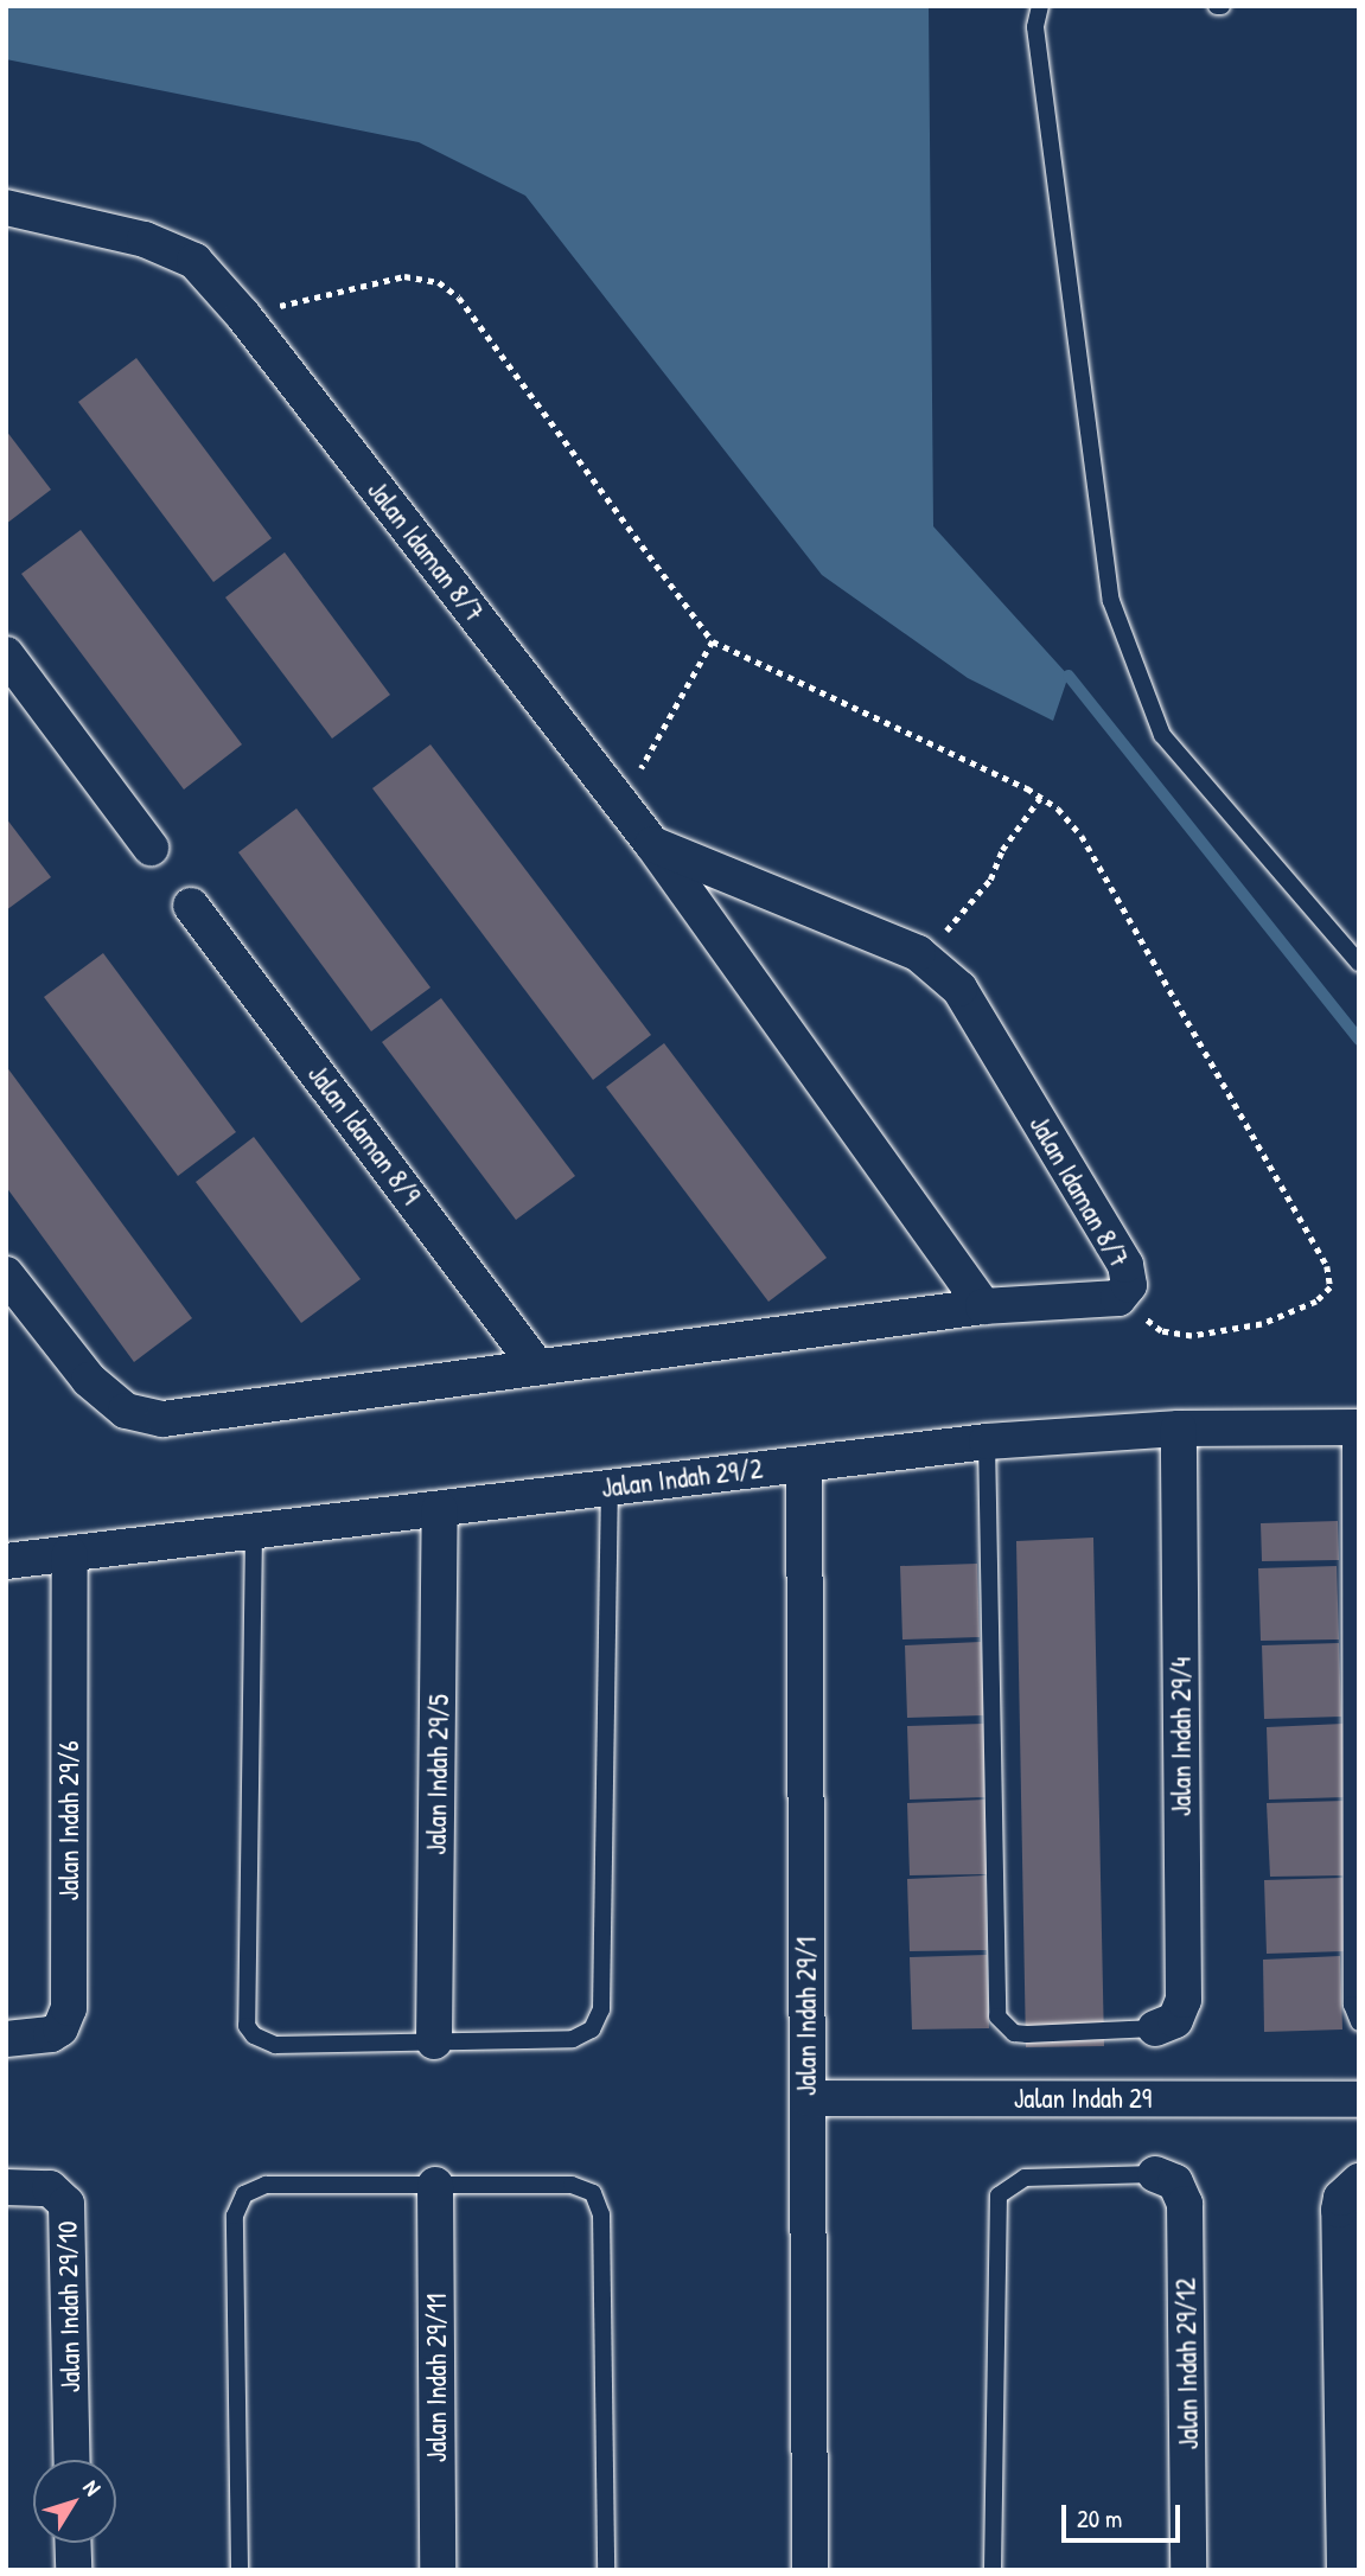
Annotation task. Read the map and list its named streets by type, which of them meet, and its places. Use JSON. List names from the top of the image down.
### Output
{
  "streets": {
    "street": [
      "Jalan Idaman 8/7",
      "Jalan Idaman 8/9",
      "Jalan Indah 29/2",
      "Jalan Indah 29/4",
      "Jalan Indah 29/5",
      "Jalan Indah 29/6",
      "Jalan Indah 29/1",
      "Jalan Indah 29",
      "Jalan Indah 29/10",
      "Jalan Indah 29/12",
      "Jalan Indah 29/11"
    ]
  },
  "crossings": [
    ["Jalan Indah 29/2", "Jalan Indah 29/4"],
    ["Jalan Indah 29/2", "Jalan Indah 29/5"],
    ["Jalan Indah 29/2", "Jalan Indah 29/6"],
    ["Jalan Indah 29/2", "Jalan Indah 29/1"],
    ["Jalan Indah 29/1", "Jalan Indah 29"]
  ],
  "scale_bar": "20 m",
  "north": "top right"
}
